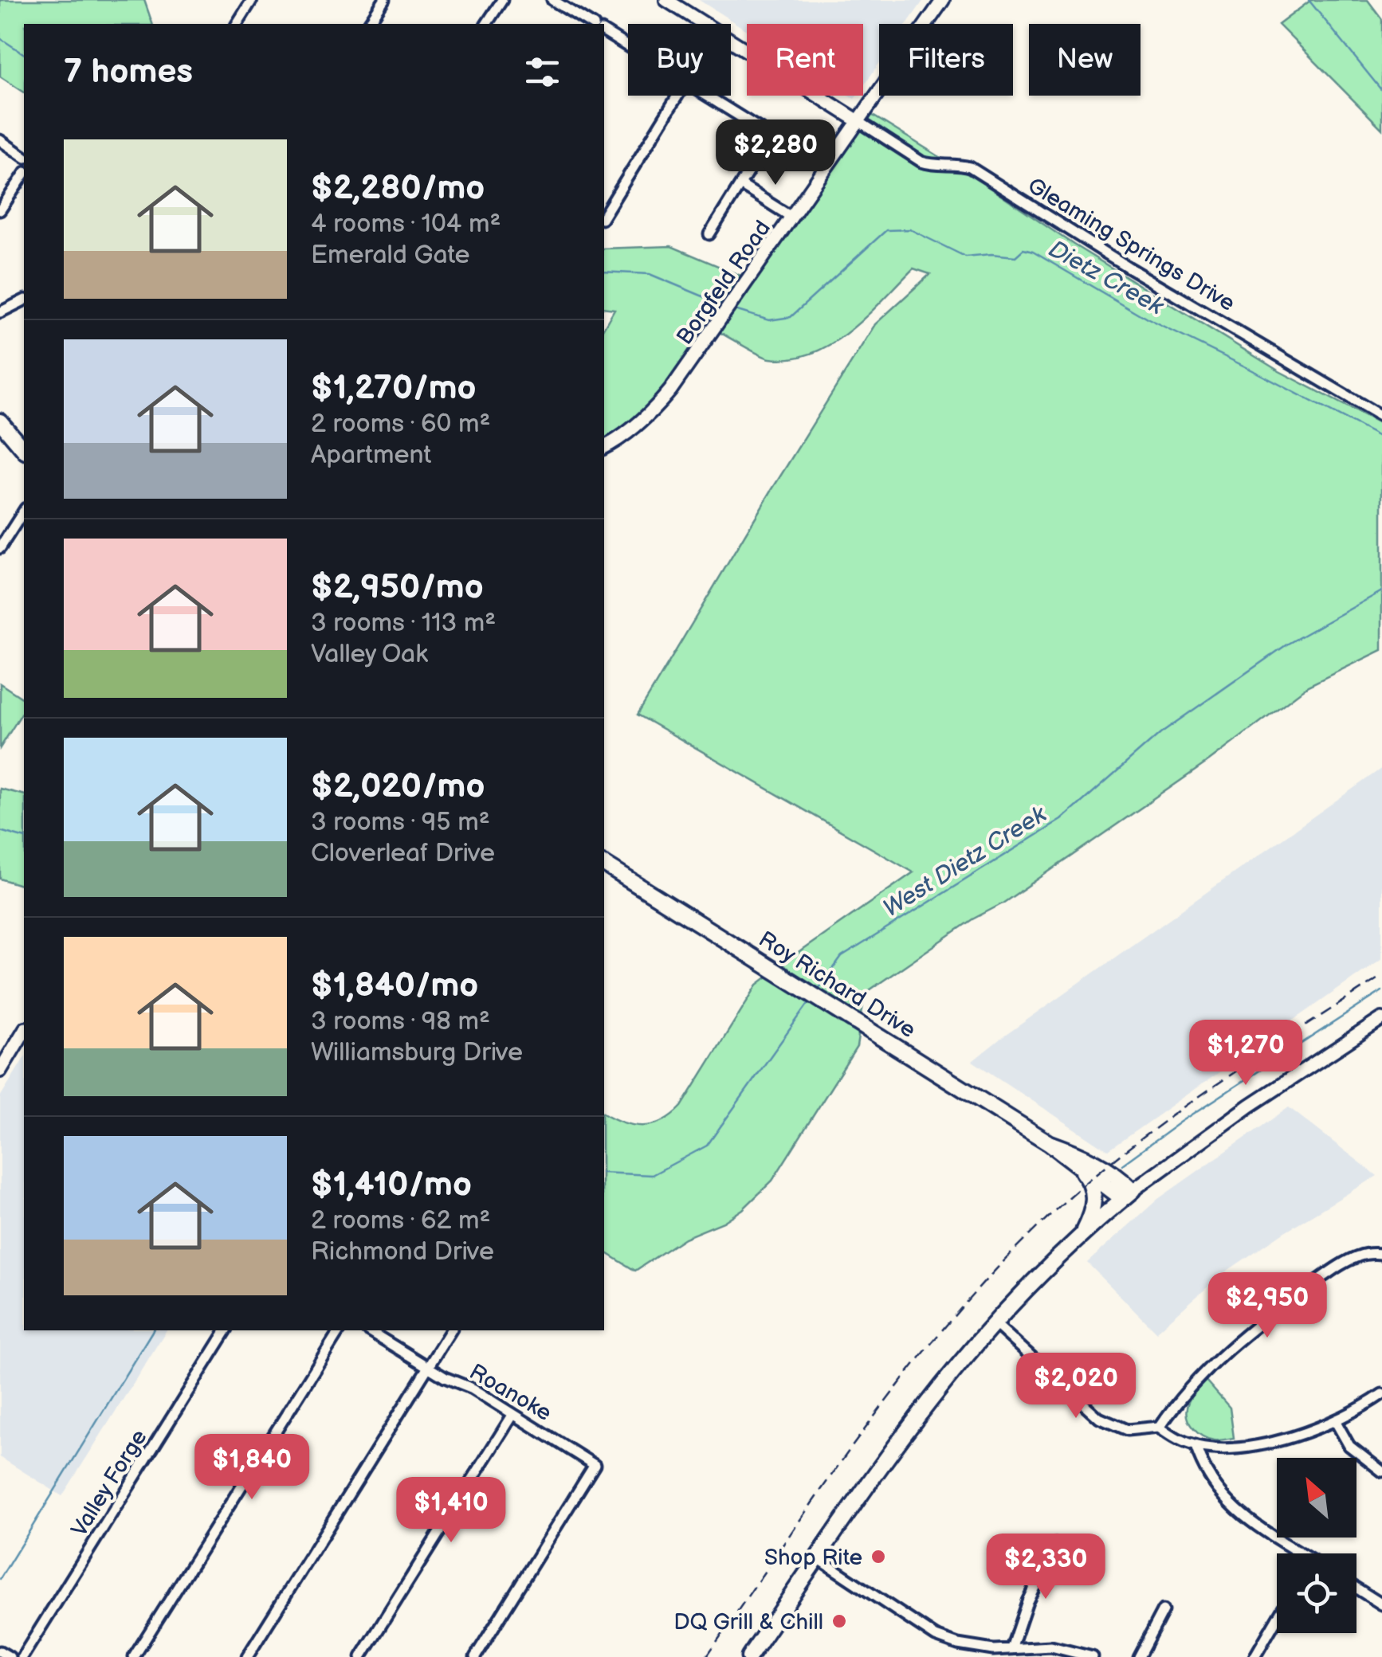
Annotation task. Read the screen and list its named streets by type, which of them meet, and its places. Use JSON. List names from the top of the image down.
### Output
{
  "streets": {
    "main road": ["Roy Richard Drive"],
    "street": [
      "Gleaming Springs Drive",
      "Borgfeld Road",
      "Roanoke",
      "Valley Forge"
    ]
  },
  "crossings": [
    ["Gleaming Springs Drive", "Borgfeld Road"]
  ],
  "water": ["Dietz Creek", "West Dietz Creek"],
  "places": ["Shop Rite", "DQ Grill & Chill"],
  "north": "top left",
  "page": {
    "chip": [
      "Buy",
      "Rent",
      "Filters",
      "New"
    ],
    "heading": "7 homes",
    "price": [
      "$2,280",
      "$1,270",
      "$2,950",
      "$2,020",
      "$1,840",
      "$1,410",
      "$2,330"
    ],
    "list": [
      {
        "name": "$2,280/mo",
        "note": "4 rooms · 104 m² · Emerald Gate"
      },
      {
        "name": "$1,270/mo",
        "note": "2 rooms · 60 m² · Apartment"
      },
      {
        "name": "$2,950/mo",
        "note": "3 rooms · 113 m² · Valley Oak"
      },
      {
        "name": "$2,020/mo",
        "note": "3 rooms · 95 m² · Cloverleaf Drive"
      },
      {
        "name": "$1,840/mo",
        "note": "3 rooms · 98 m² · Williamsburg Drive"
      },
      {
        "name": "$1,410/mo",
        "note": "2 rooms · 62 m² · Richmond Drive"
      }
    ]
  }
}
